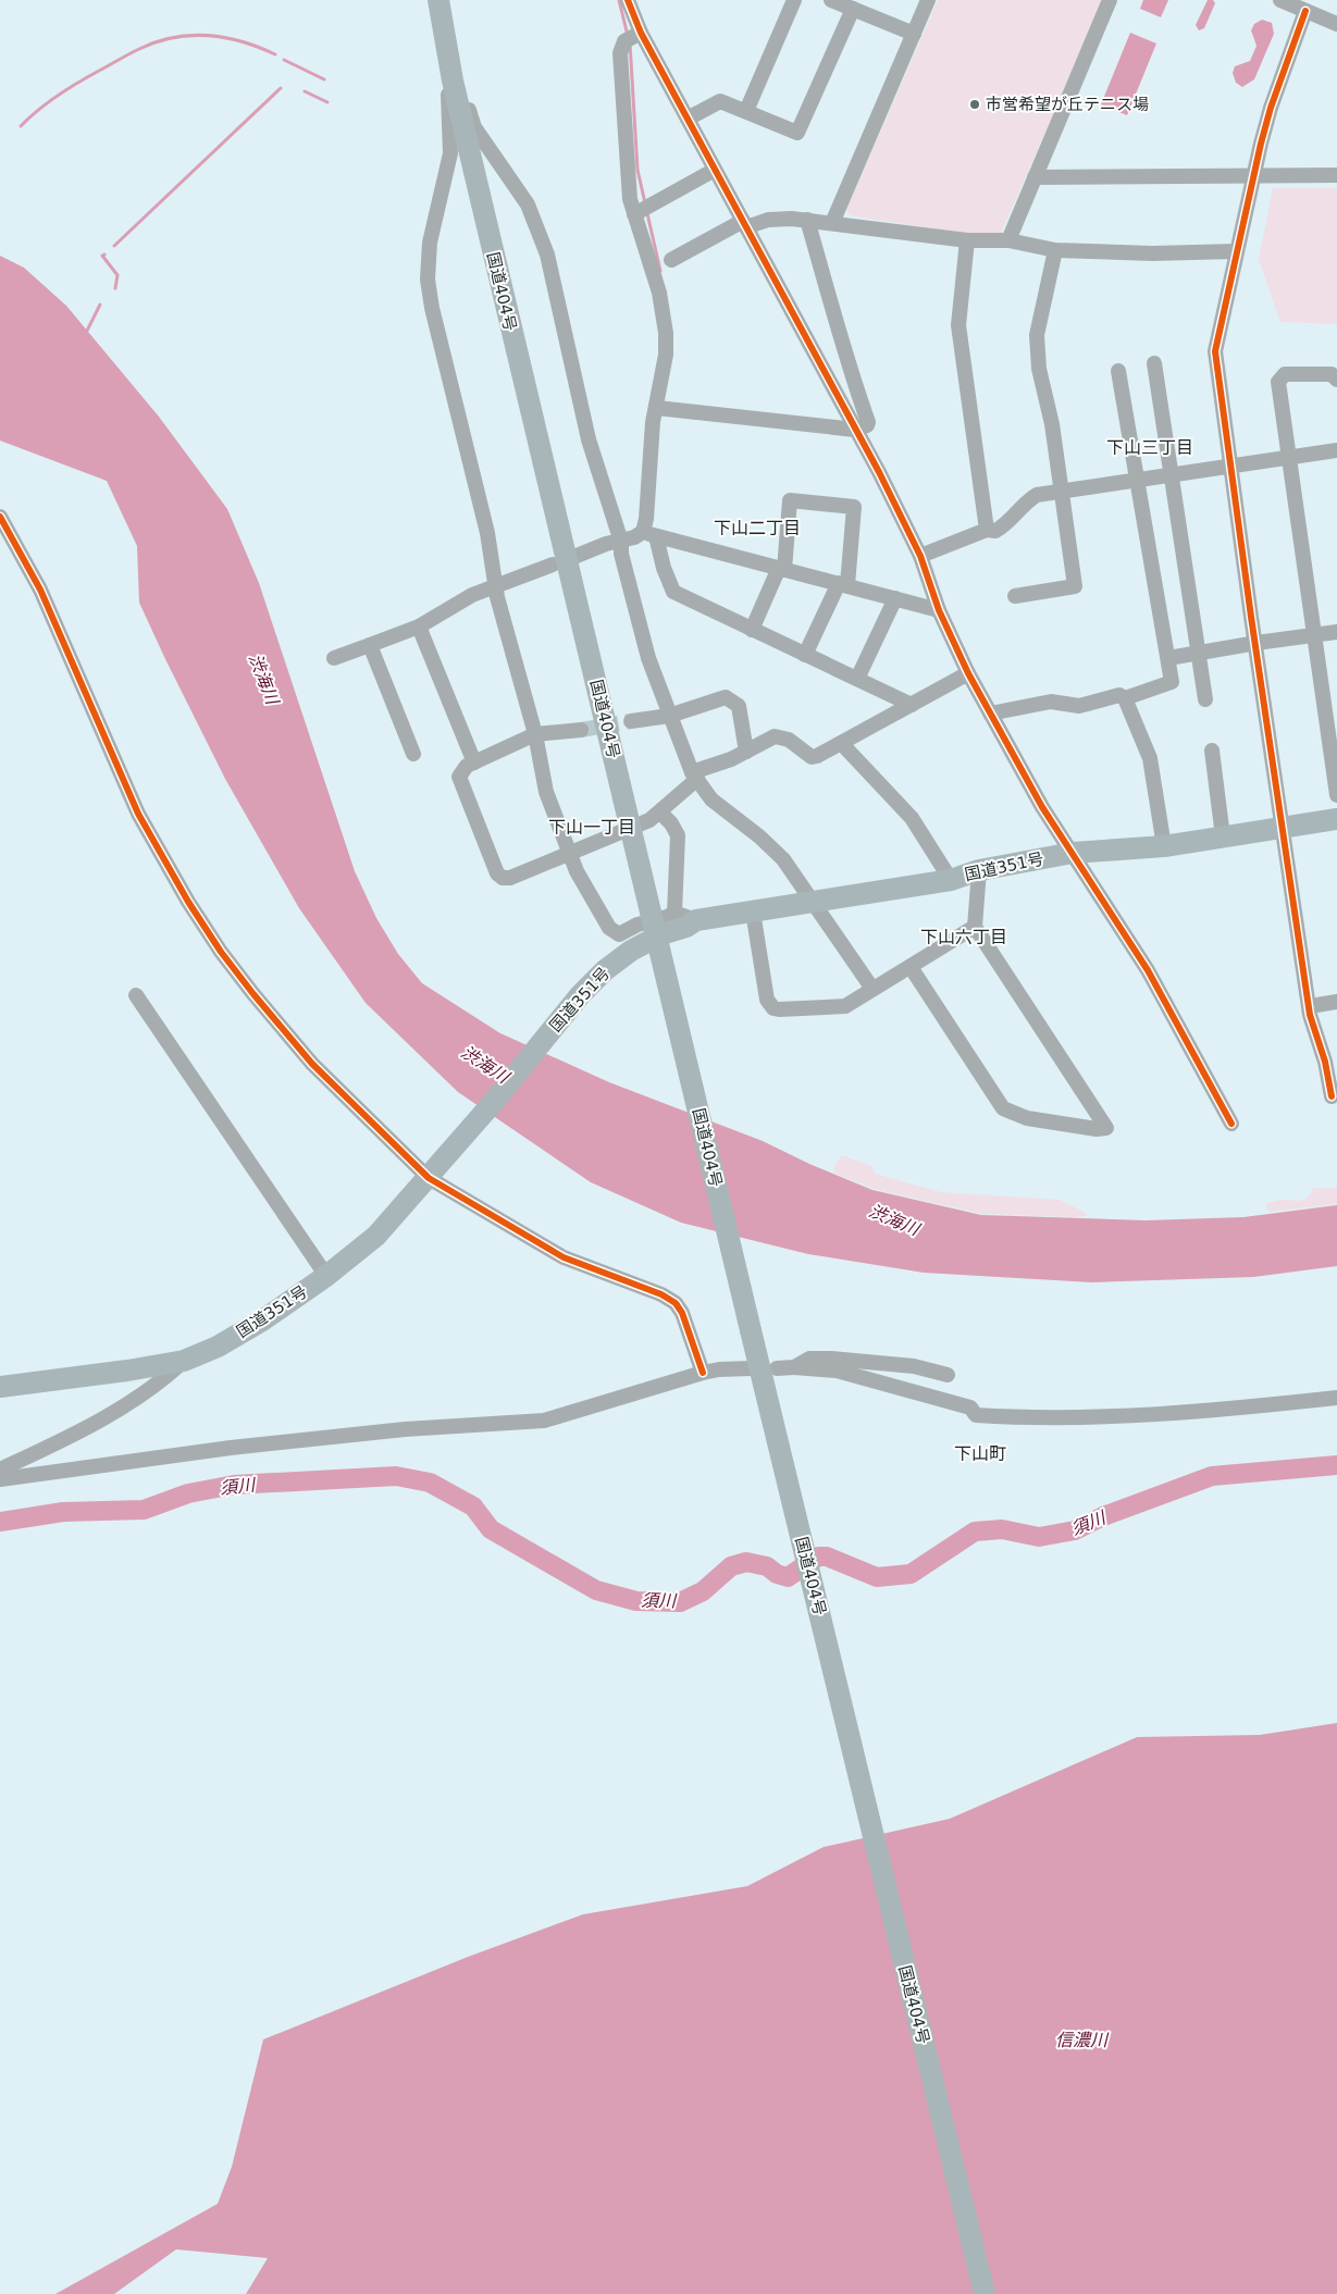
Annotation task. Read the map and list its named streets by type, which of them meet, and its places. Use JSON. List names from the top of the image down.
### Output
{
  "streets": {
    "highway": ["国道404号", "国道351号"]
  },
  "districts": [
    "下山三丁目",
    "下山二丁目",
    "下山一丁目",
    "下山六丁目",
    "下山町"
  ],
  "water": ["渋海川", "須川", "信濃川"],
  "places": ["市営希望が丘テニス場"]
}
